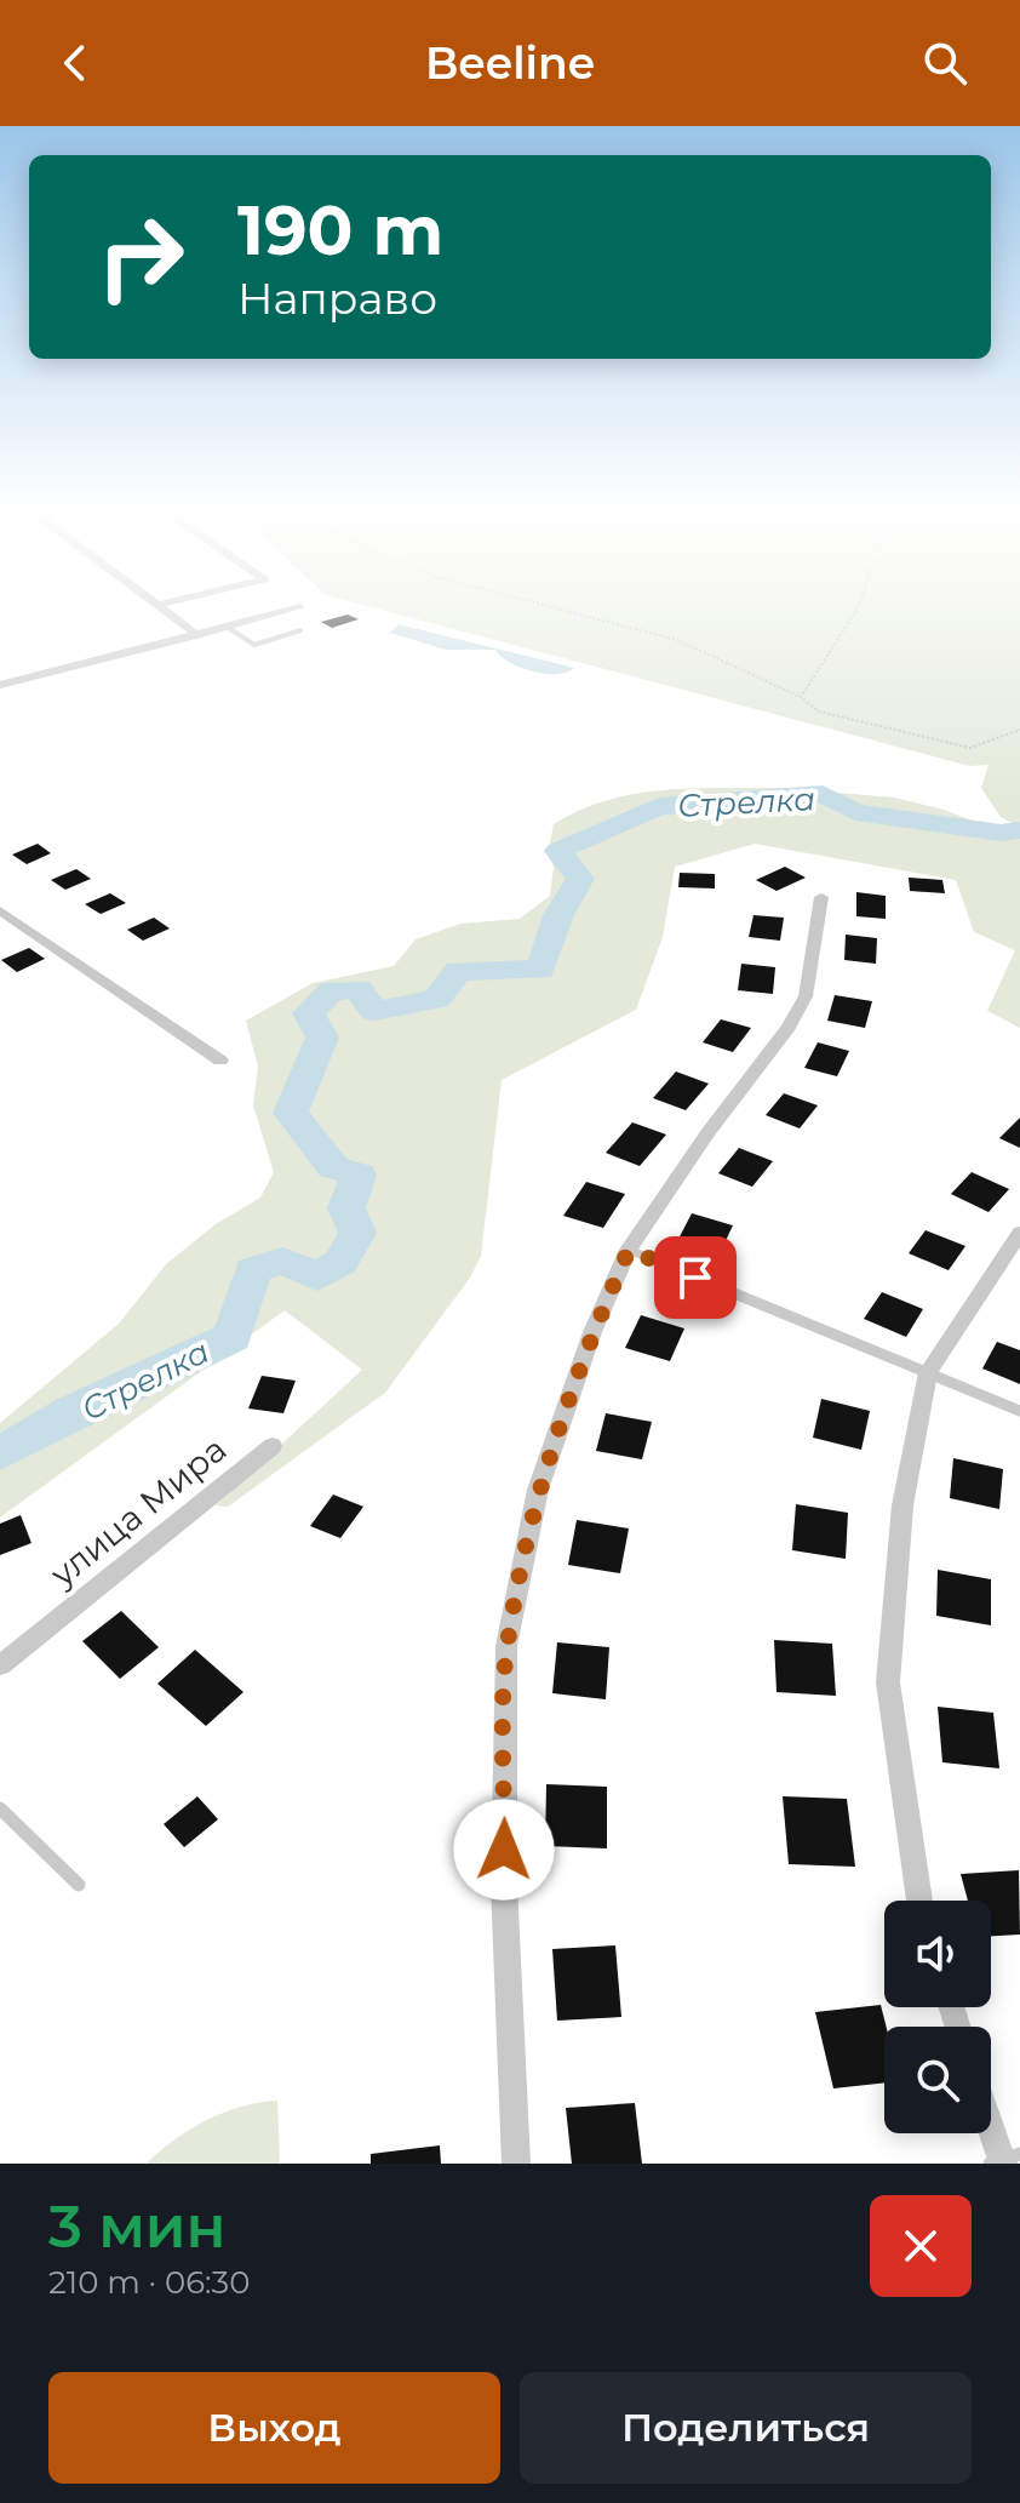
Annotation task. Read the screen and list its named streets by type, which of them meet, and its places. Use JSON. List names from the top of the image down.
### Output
{
  "streets": {
    "street": ["улица Мира"]
  },
  "water": ["Стрелка"],
  "page": {
    "header": "Beeline",
    "turn": ["190 m", "Направо"],
    "heading": ["3 мин", "210 m · 06:30"],
    "buttons": ["Выход", "Поделиться"]
  }
}
